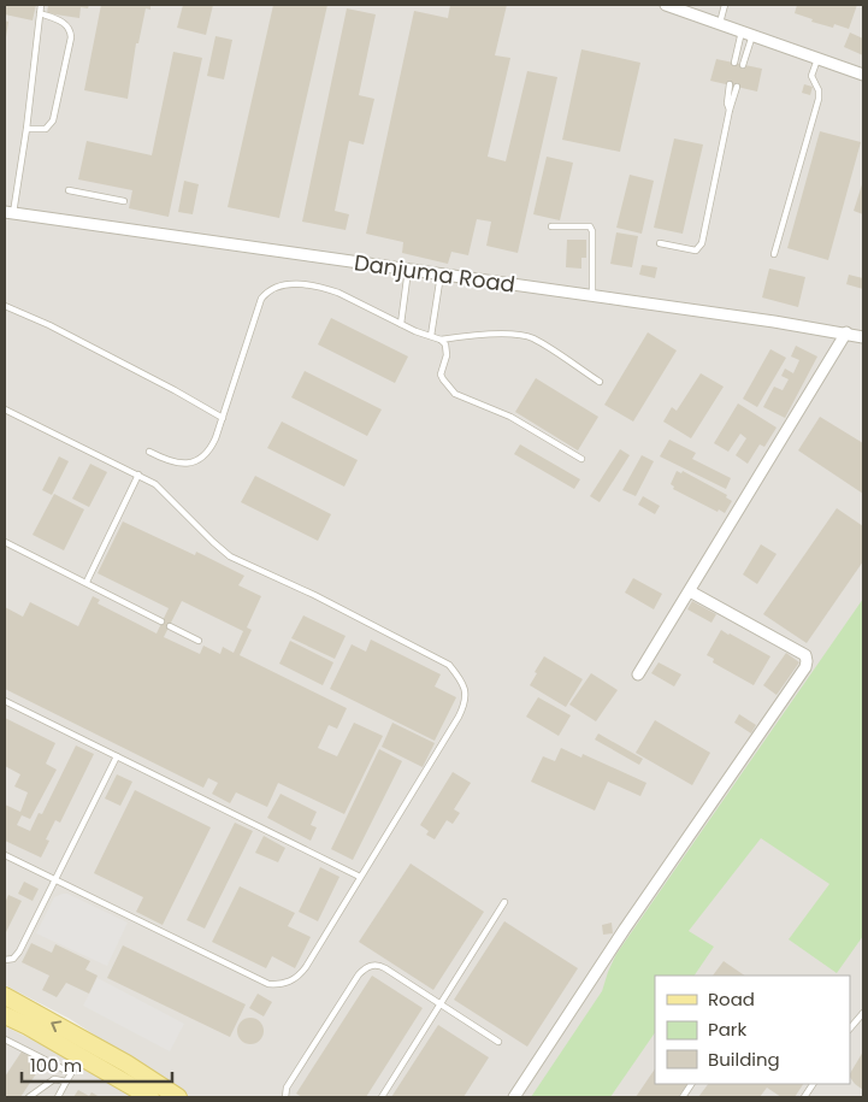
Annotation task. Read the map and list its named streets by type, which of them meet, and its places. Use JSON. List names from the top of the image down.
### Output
{
  "streets": {
    "street": ["Danjuma Road"]
  },
  "legend": ["Road", "Park", "Building"],
  "scale_bar": "100 m"
}
